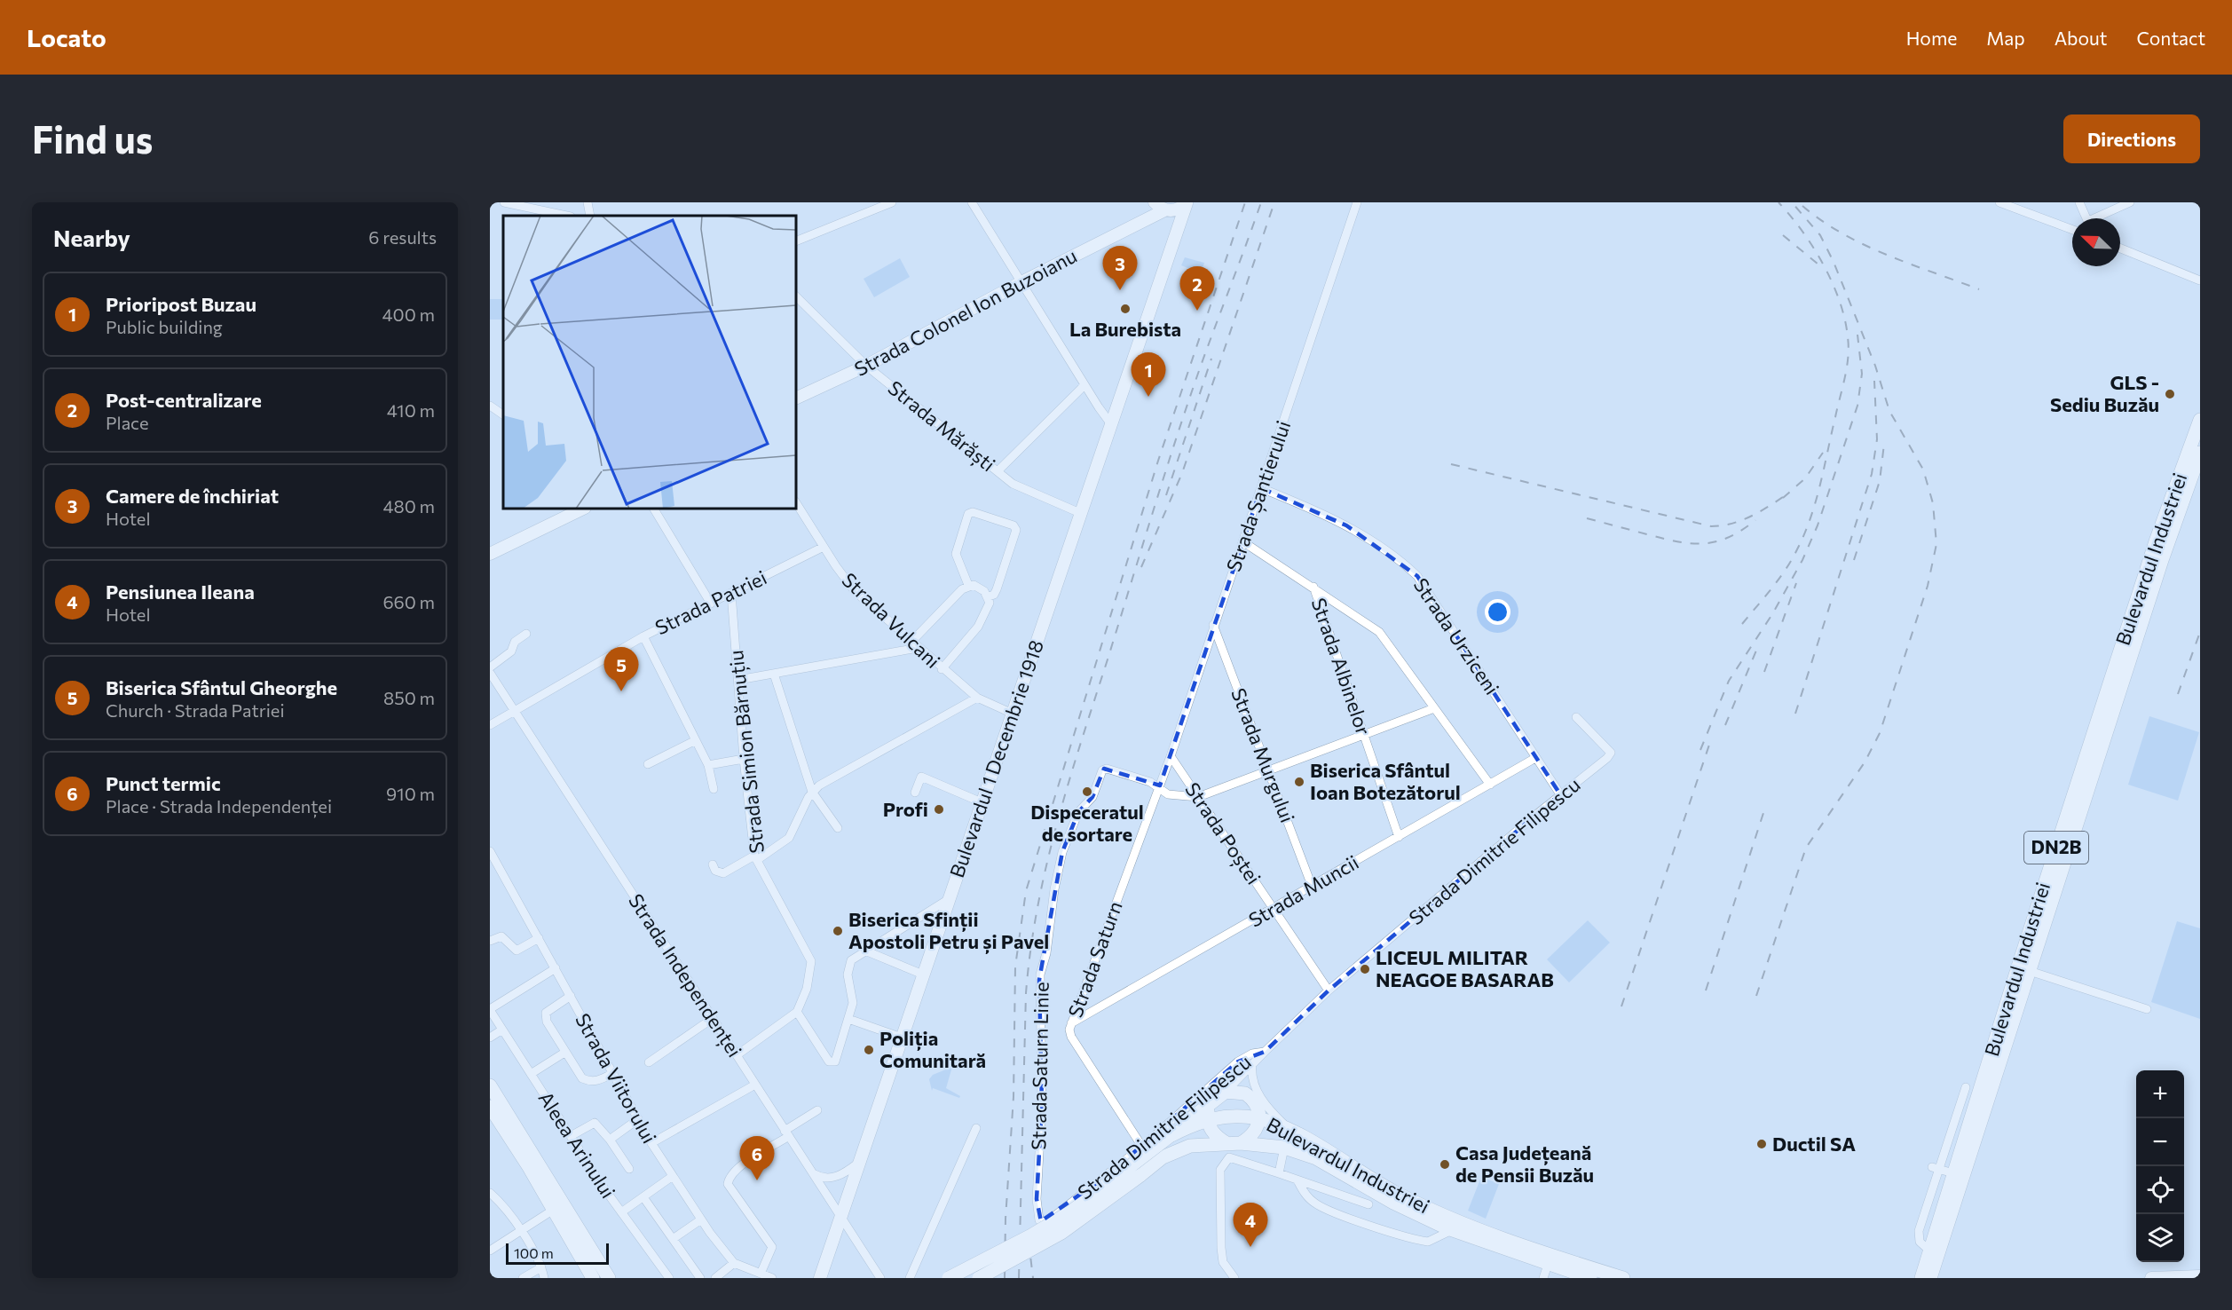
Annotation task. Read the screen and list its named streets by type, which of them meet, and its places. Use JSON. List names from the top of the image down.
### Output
{
  "streets": {
    "main road": [
      "Strada Colonel Ion Buzoianu",
      "Bulevardul Industriei",
      "Bulevardul 1 Decembrie 1918",
      "DN2B"
    ],
    "street": [
      "Strada Mărăști",
      "Strada Șantierului",
      "Strada Patriei",
      "Strada Vulcani",
      "Strada Urziceni",
      "Strada Albinelor",
      "Strada Simion Bărnuțiu",
      "Strada Murgului",
      "Strada Poștei",
      "Strada Dimitrie Filipescu",
      "Strada Muncii",
      "Strada Saturn",
      "Strada Independenței",
      "Strada Saturn Linie",
      "Strada Viitorului",
      "Aleea Arinului"
    ]
  },
  "crossings": [
    ["Strada Colonel Ion Buzoianu", "Strada Mărăști"],
    ["Strada Colonel Ion Buzoianu", "Bulevardul 1 Decembrie 1918"],
    ["Strada Mărăști", "Bulevardul 1 Decembrie 1918"],
    ["Strada Șantierului", "Strada Urziceni"],
    ["Strada Șantierului", "Strada Murgului"],
    ["Strada Șantierului", "Strada Poștei"],
    ["Strada Șantierului", "Strada Saturn"],
    ["Strada Șantierului", "Strada Saturn Linie"],
    ["Strada Patriei", "Strada Vulcani"],
    ["Strada Patriei", "Strada Simion Bărnuțiu"],
    ["Strada Patriei", "Strada Independenței"],
    ["Strada Vulcani", "Bulevardul 1 Decembrie 1918"],
    ["Strada Urziceni", "Strada Dimitrie Filipescu"],
    ["Strada Urziceni", "Strada Muncii"],
    ["Strada Albinelor", "Strada Muncii"],
    ["Strada Murgului", "Strada Muncii"],
    ["Bulevardul 1 Decembrie 1918", "Strada Independenței"],
    ["Strada Poștei", "Strada Dimitrie Filipescu"],
    ["Strada Poștei", "Strada Muncii"],
    ["Strada Dimitrie Filipescu", "Strada Saturn"],
    ["Strada Dimitrie Filipescu", "Strada Saturn Linie"],
    ["Strada Muncii", "Strada Saturn"],
    ["Strada Saturn", "Strada Saturn Linie"]
  ],
  "places": [
    "La Burebista",
    "GLS - Sediu Buzău",
    "Biserica Sfântul Ioan Botezătorul",
    "Dispeceratul de sortare",
    "Profi",
    "Biserica Sfinții Apostoli Petru și Pavel",
    "LICEUL MILITAR NEAGOE BASARAB",
    "Poliția Comunitară",
    "Ductil SA",
    "Casa Județeană de Pensii Buzău"
  ],
  "scale_bar": "100 m",
  "north": "top left",
  "page": {
    "header": "Locato",
    "nav": [
      "Home",
      "Map",
      "About",
      "Contact"
    ],
    "buttons": "Directions",
    "title": "Find us",
    "heading": ["Nearby", "6 results"],
    "pins": [
      "3",
      "2",
      "1",
      "5",
      "6",
      "4"
    ],
    "list": [
      {
        "mark": "1",
        "name": "Prioripost Buzau",
        "note": "Public building",
        "value": "400 m"
      },
      {
        "mark": "2",
        "name": "Post-centralizare",
        "note": "Place",
        "value": "410 m"
      },
      {
        "mark": "3",
        "name": "Camere de închiriat",
        "note": "Hotel",
        "value": "480 m"
      },
      {
        "mark": "4",
        "name": "Pensiunea Ileana",
        "note": "Hotel",
        "value": "660 m"
      },
      {
        "mark": "5",
        "name": "Biserica Sfântul Gheorghe",
        "note": "Church · Strada Patriei",
        "value": "850 m"
      },
      {
        "mark": "6",
        "name": "Punct termic",
        "note": "Place · Strada Independenței",
        "value": "910 m"
      }
    ],
    "map_buttons": ["+", "−"],
    "scale": "100 m"
  }
}
